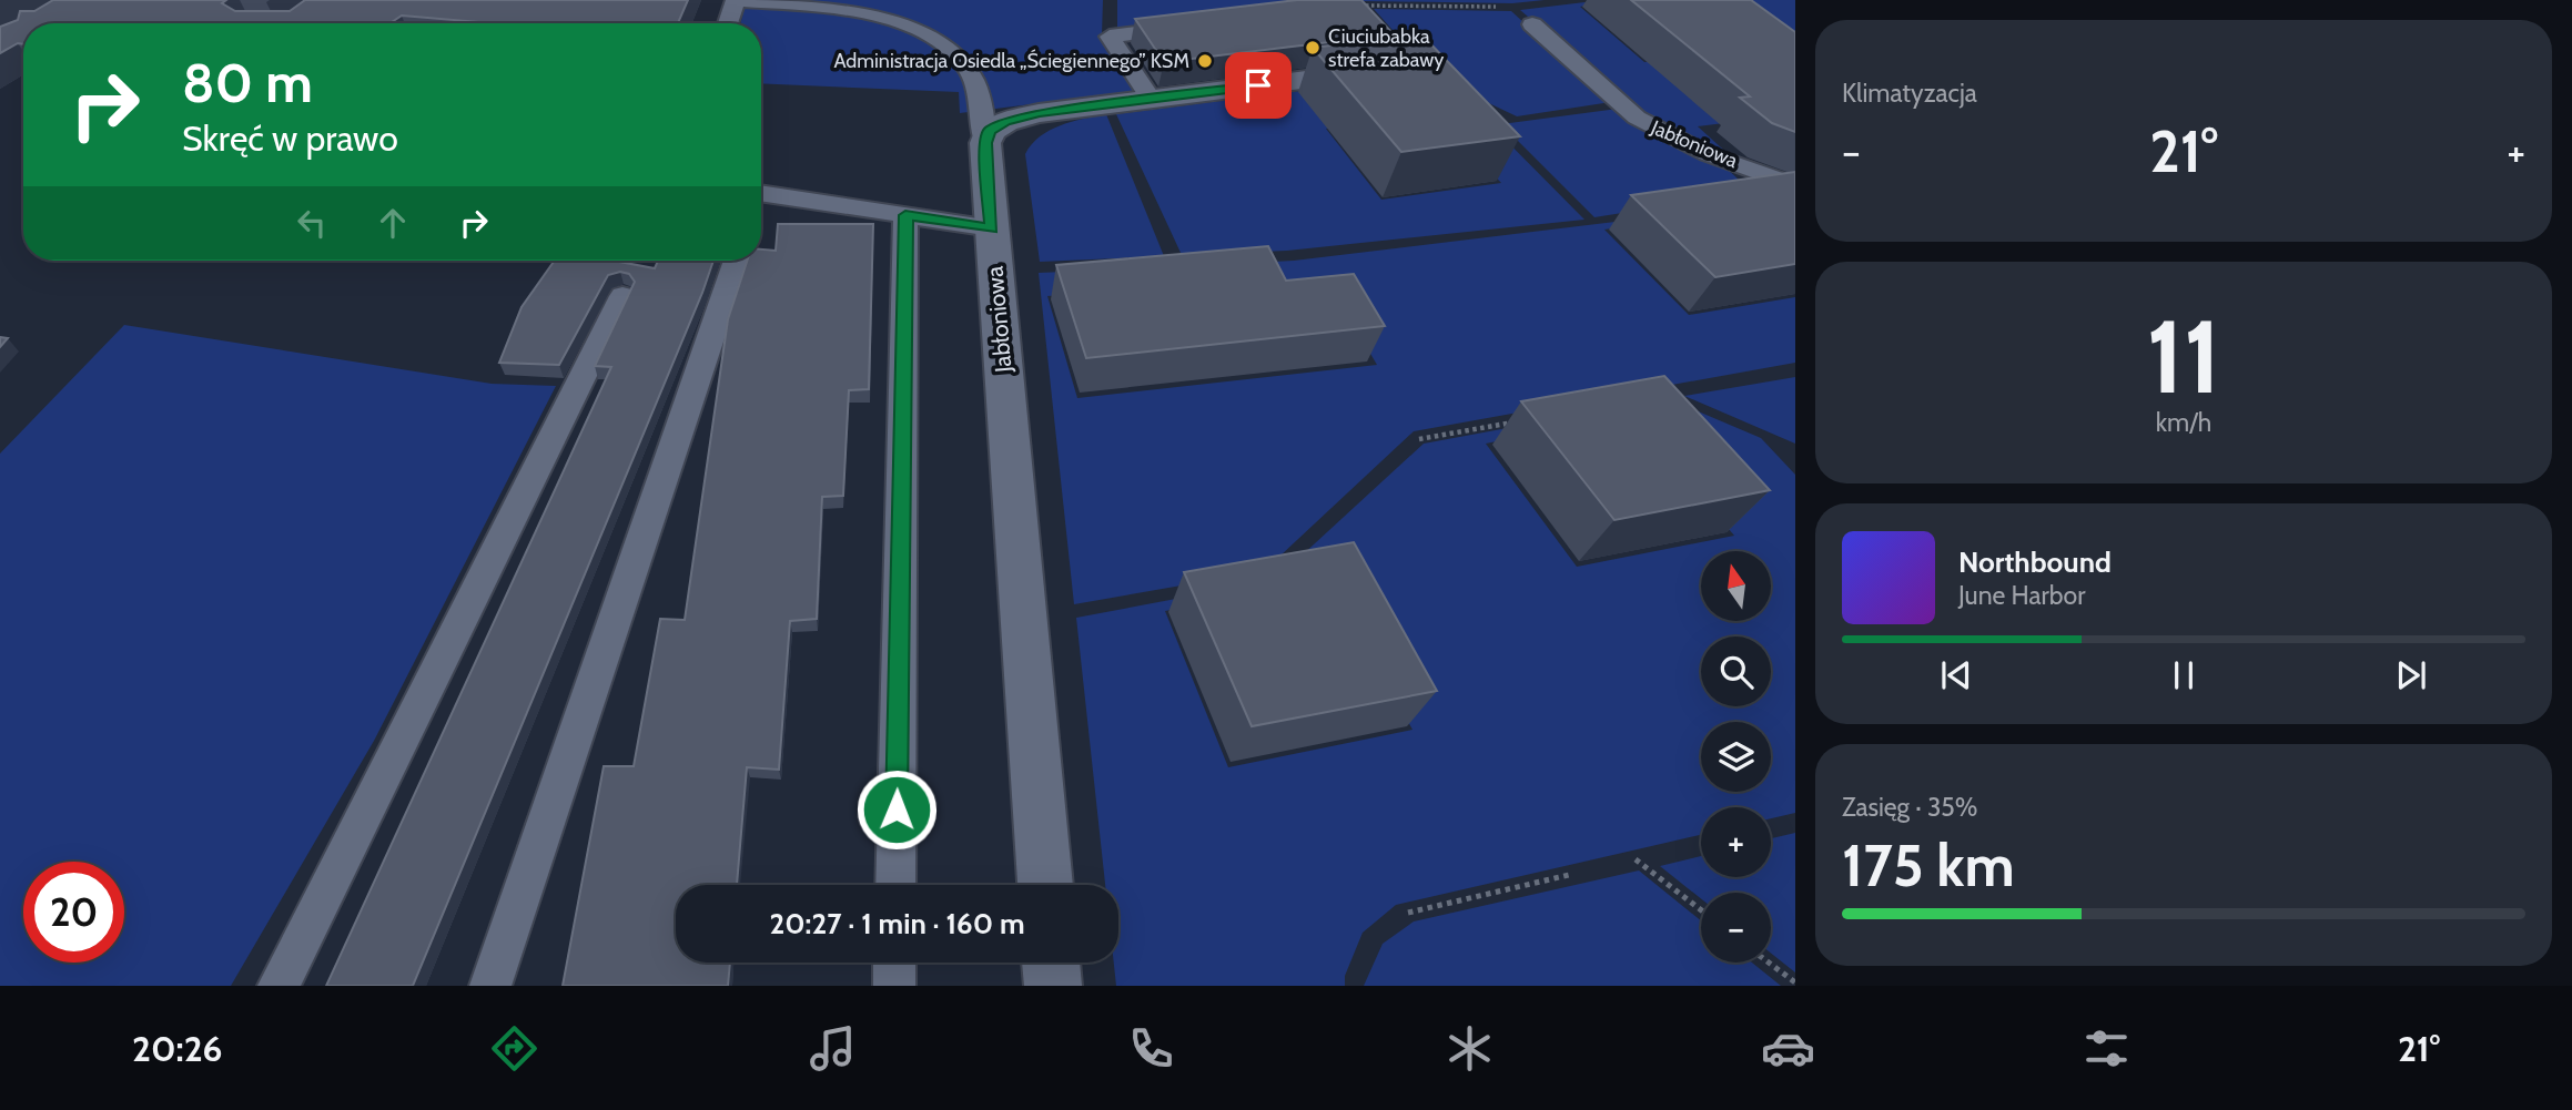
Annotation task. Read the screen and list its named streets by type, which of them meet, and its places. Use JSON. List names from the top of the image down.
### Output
{
  "streets": {
    "street": ["Jabłoniowa"]
  },
  "places": ["Ciuciubabka strefa zabawy", "Administracja Osiedla „Ściegiennego” KSM"],
  "north": "top",
  "page": {
    "tile": [
      "Klimatyzacja",
      ["11", "km/h"],
      ["Zasięg · 35%", "175 km"]
    ],
    "turn": ["80 m", "Skręć w prawo"],
    "heat": ["−", "21°", "+"],
    "song": ["Northbound", "June Harbor"],
    "map_buttons": ["+", "−"],
    "limit": "20",
    "trip": "20:27 · 1 min · 160 m",
    "tabs": ["20:26", "21°"]
  }
}
